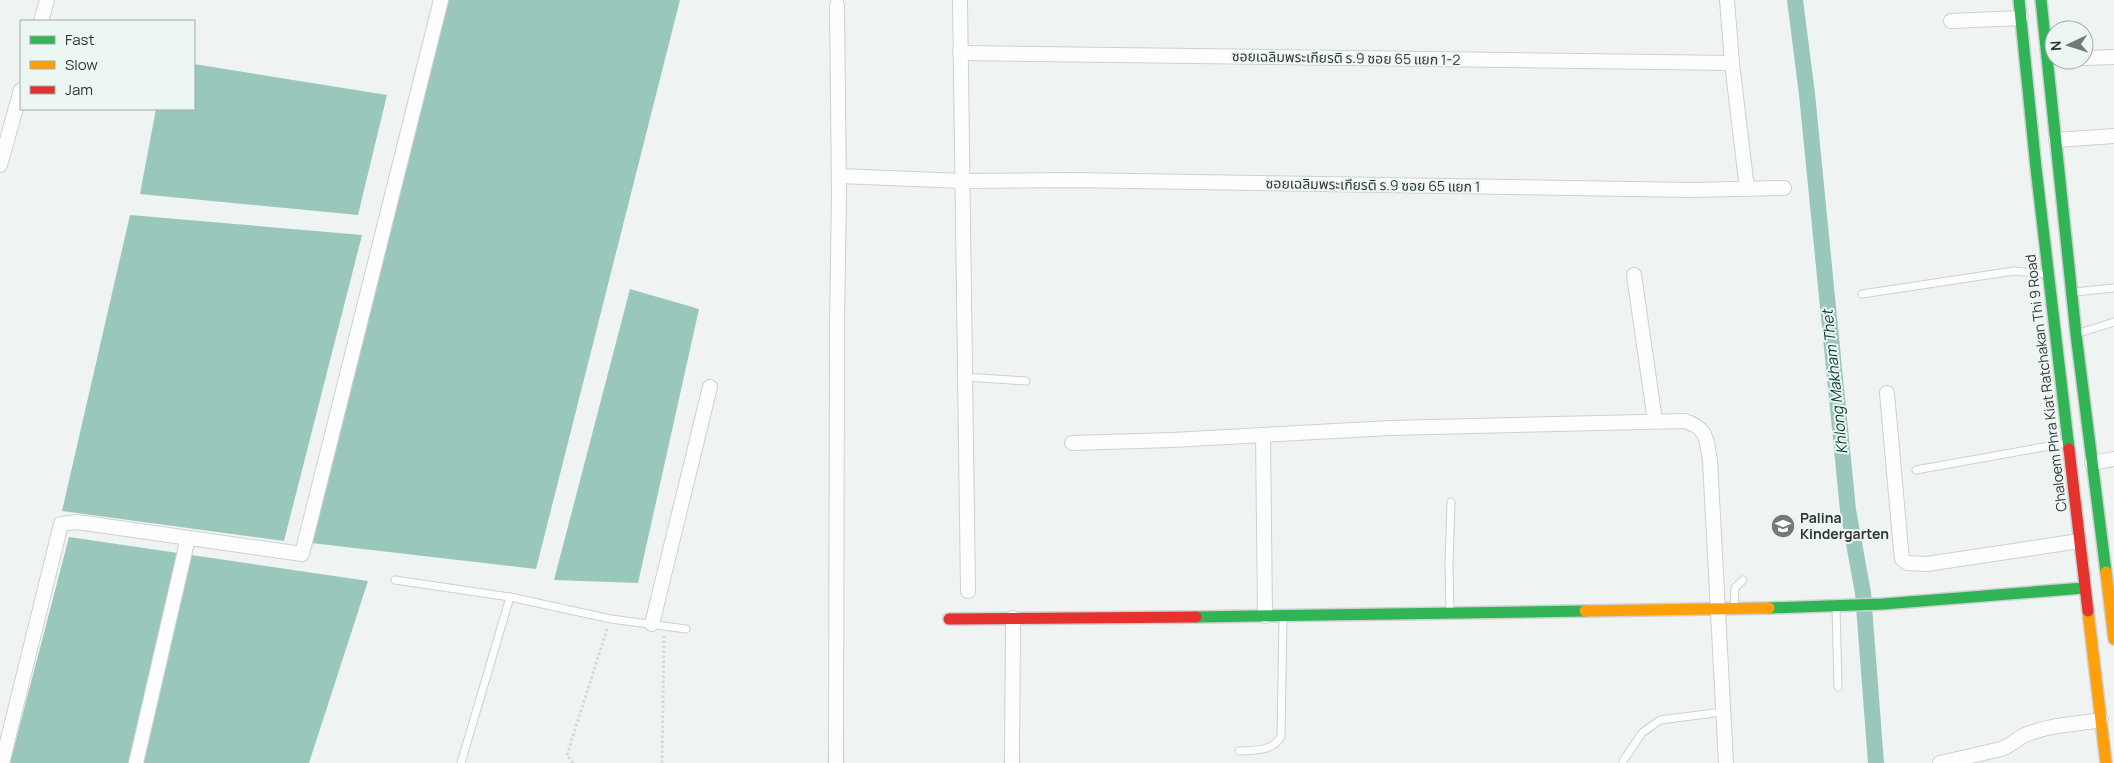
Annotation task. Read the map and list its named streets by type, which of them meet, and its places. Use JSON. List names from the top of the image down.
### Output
{
  "streets": {
    "main road": ["Chaloem Phra Kiat Ratchakan Thi 9 Road"],
    "street": ["ซอยเฉลิมพระเกียรติ ร.9 ซอย 65 แยก 1-2", "ซอยเฉลิมพระเกียรติ ร.9 ซอย 65 แยก 1"]
  },
  "water": ["Khlong Makham Thet"],
  "places": {
    "school or university": ["Palina Kindergarten"]
  },
  "legend": ["Fast", "Slow", "Jam"],
  "north": "left"
}
